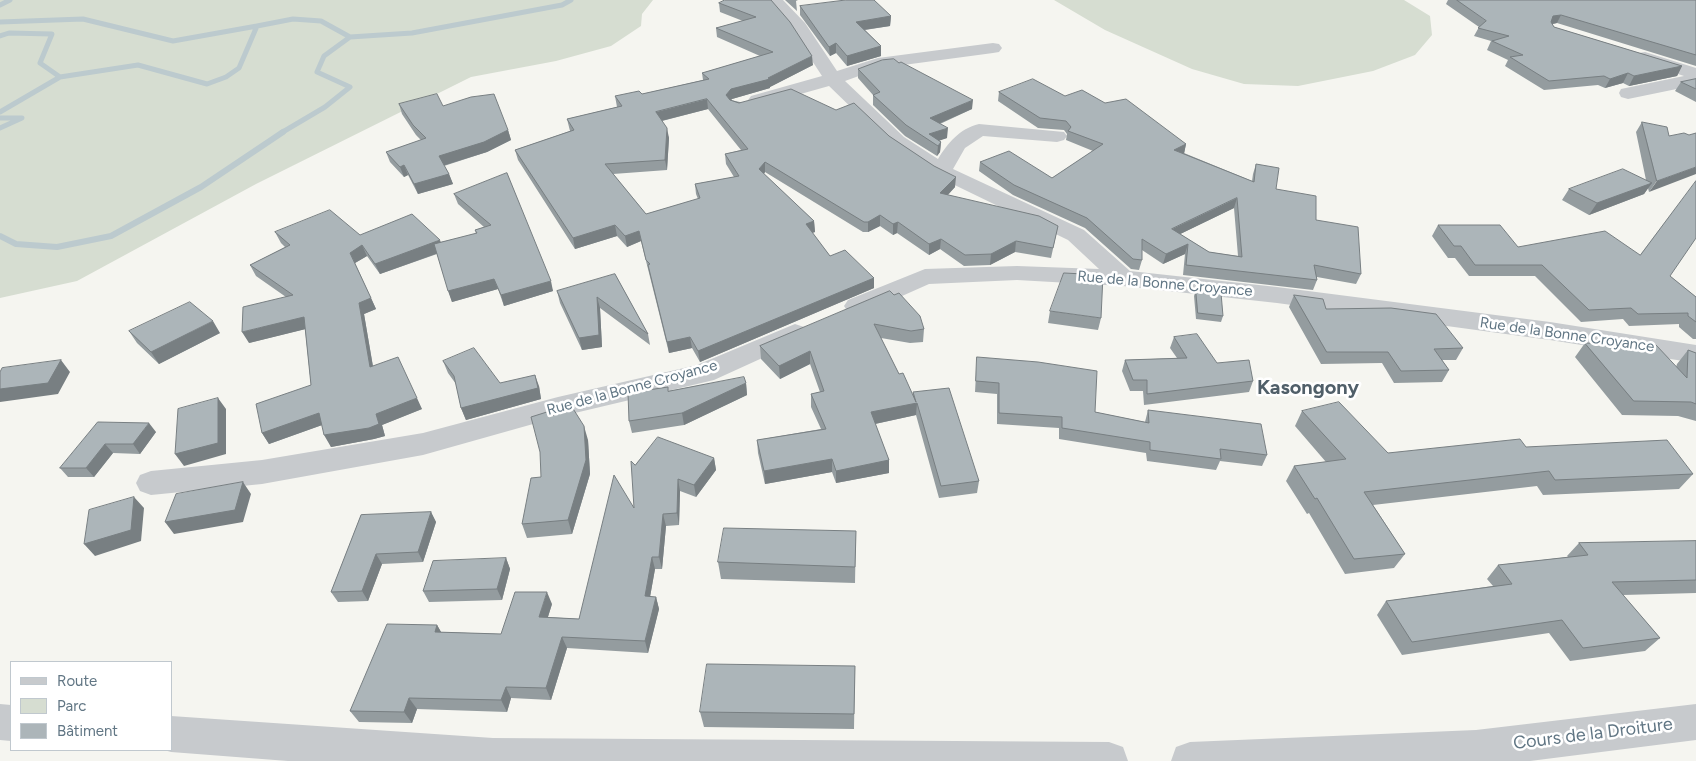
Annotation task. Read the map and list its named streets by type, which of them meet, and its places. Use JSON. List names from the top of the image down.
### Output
{
  "streets": {
    "street": ["Rue de la Bonne Croyance", "Cours de la Droiture"]
  },
  "districts": ["Kasongony"],
  "legend": ["Route", "Parc", "Bâtiment"]
}
